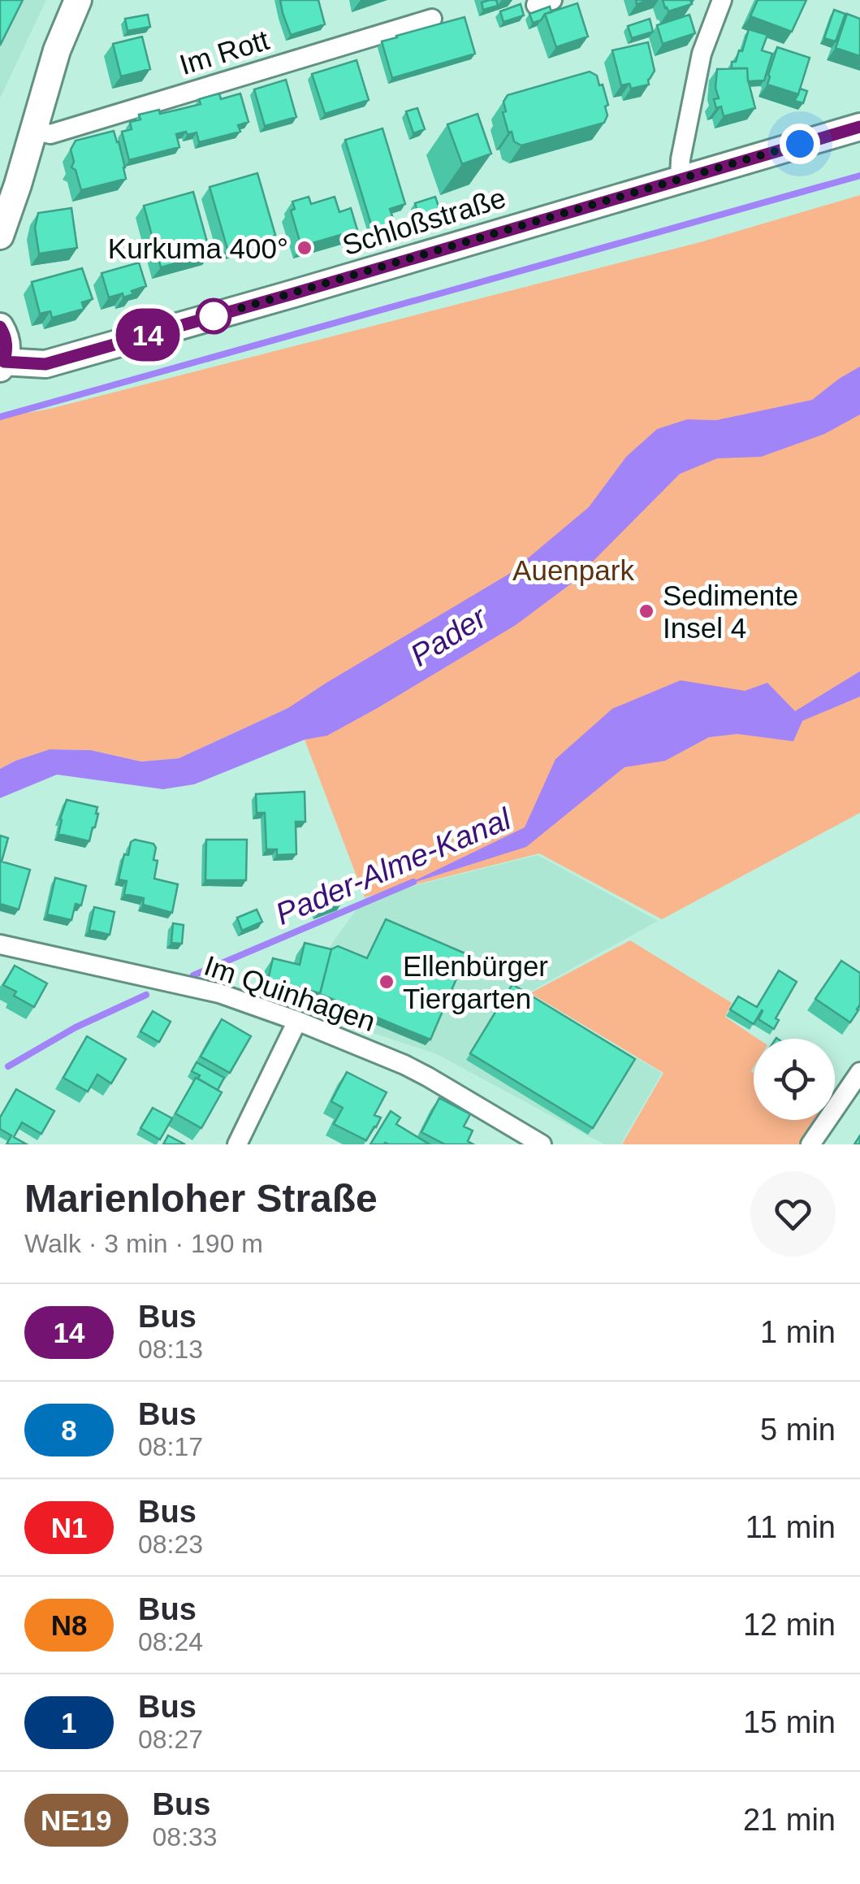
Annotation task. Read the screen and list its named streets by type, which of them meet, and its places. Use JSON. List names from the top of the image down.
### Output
{
  "streets": {
    "street": ["Im Rott", "Schloßstraße", "Im Quinhagen"]
  },
  "water": ["Pader", "Pader-Alme-Kanal"],
  "parks": ["Auenpark"],
  "places": ["Kurkuma 400°", "Sedimente Insel 4", "Ellenbürger Tiergarten"],
  "lines": ["bus line 14"],
  "page": {
    "on_map": "14",
    "heading": ["Marienloher Straße", "Walk · 3 min · 190 m"],
    "list": [
      {
        "mark": "14",
        "name": "Bus",
        "note": "08:13",
        "value": "1 min"
      },
      {
        "mark": "8",
        "name": "Bus",
        "note": "08:17",
        "value": "5 min"
      },
      {
        "mark": "N1",
        "name": "Bus",
        "note": "08:23",
        "value": "11 min"
      },
      {
        "mark": "N8",
        "name": "Bus",
        "note": "08:24",
        "value": "12 min"
      },
      {
        "mark": "1",
        "name": "Bus",
        "note": "08:27",
        "value": "15 min"
      },
      {
        "mark": "NE19",
        "name": "Bus",
        "note": "08:33",
        "value": "21 min"
      }
    ]
  }
}
